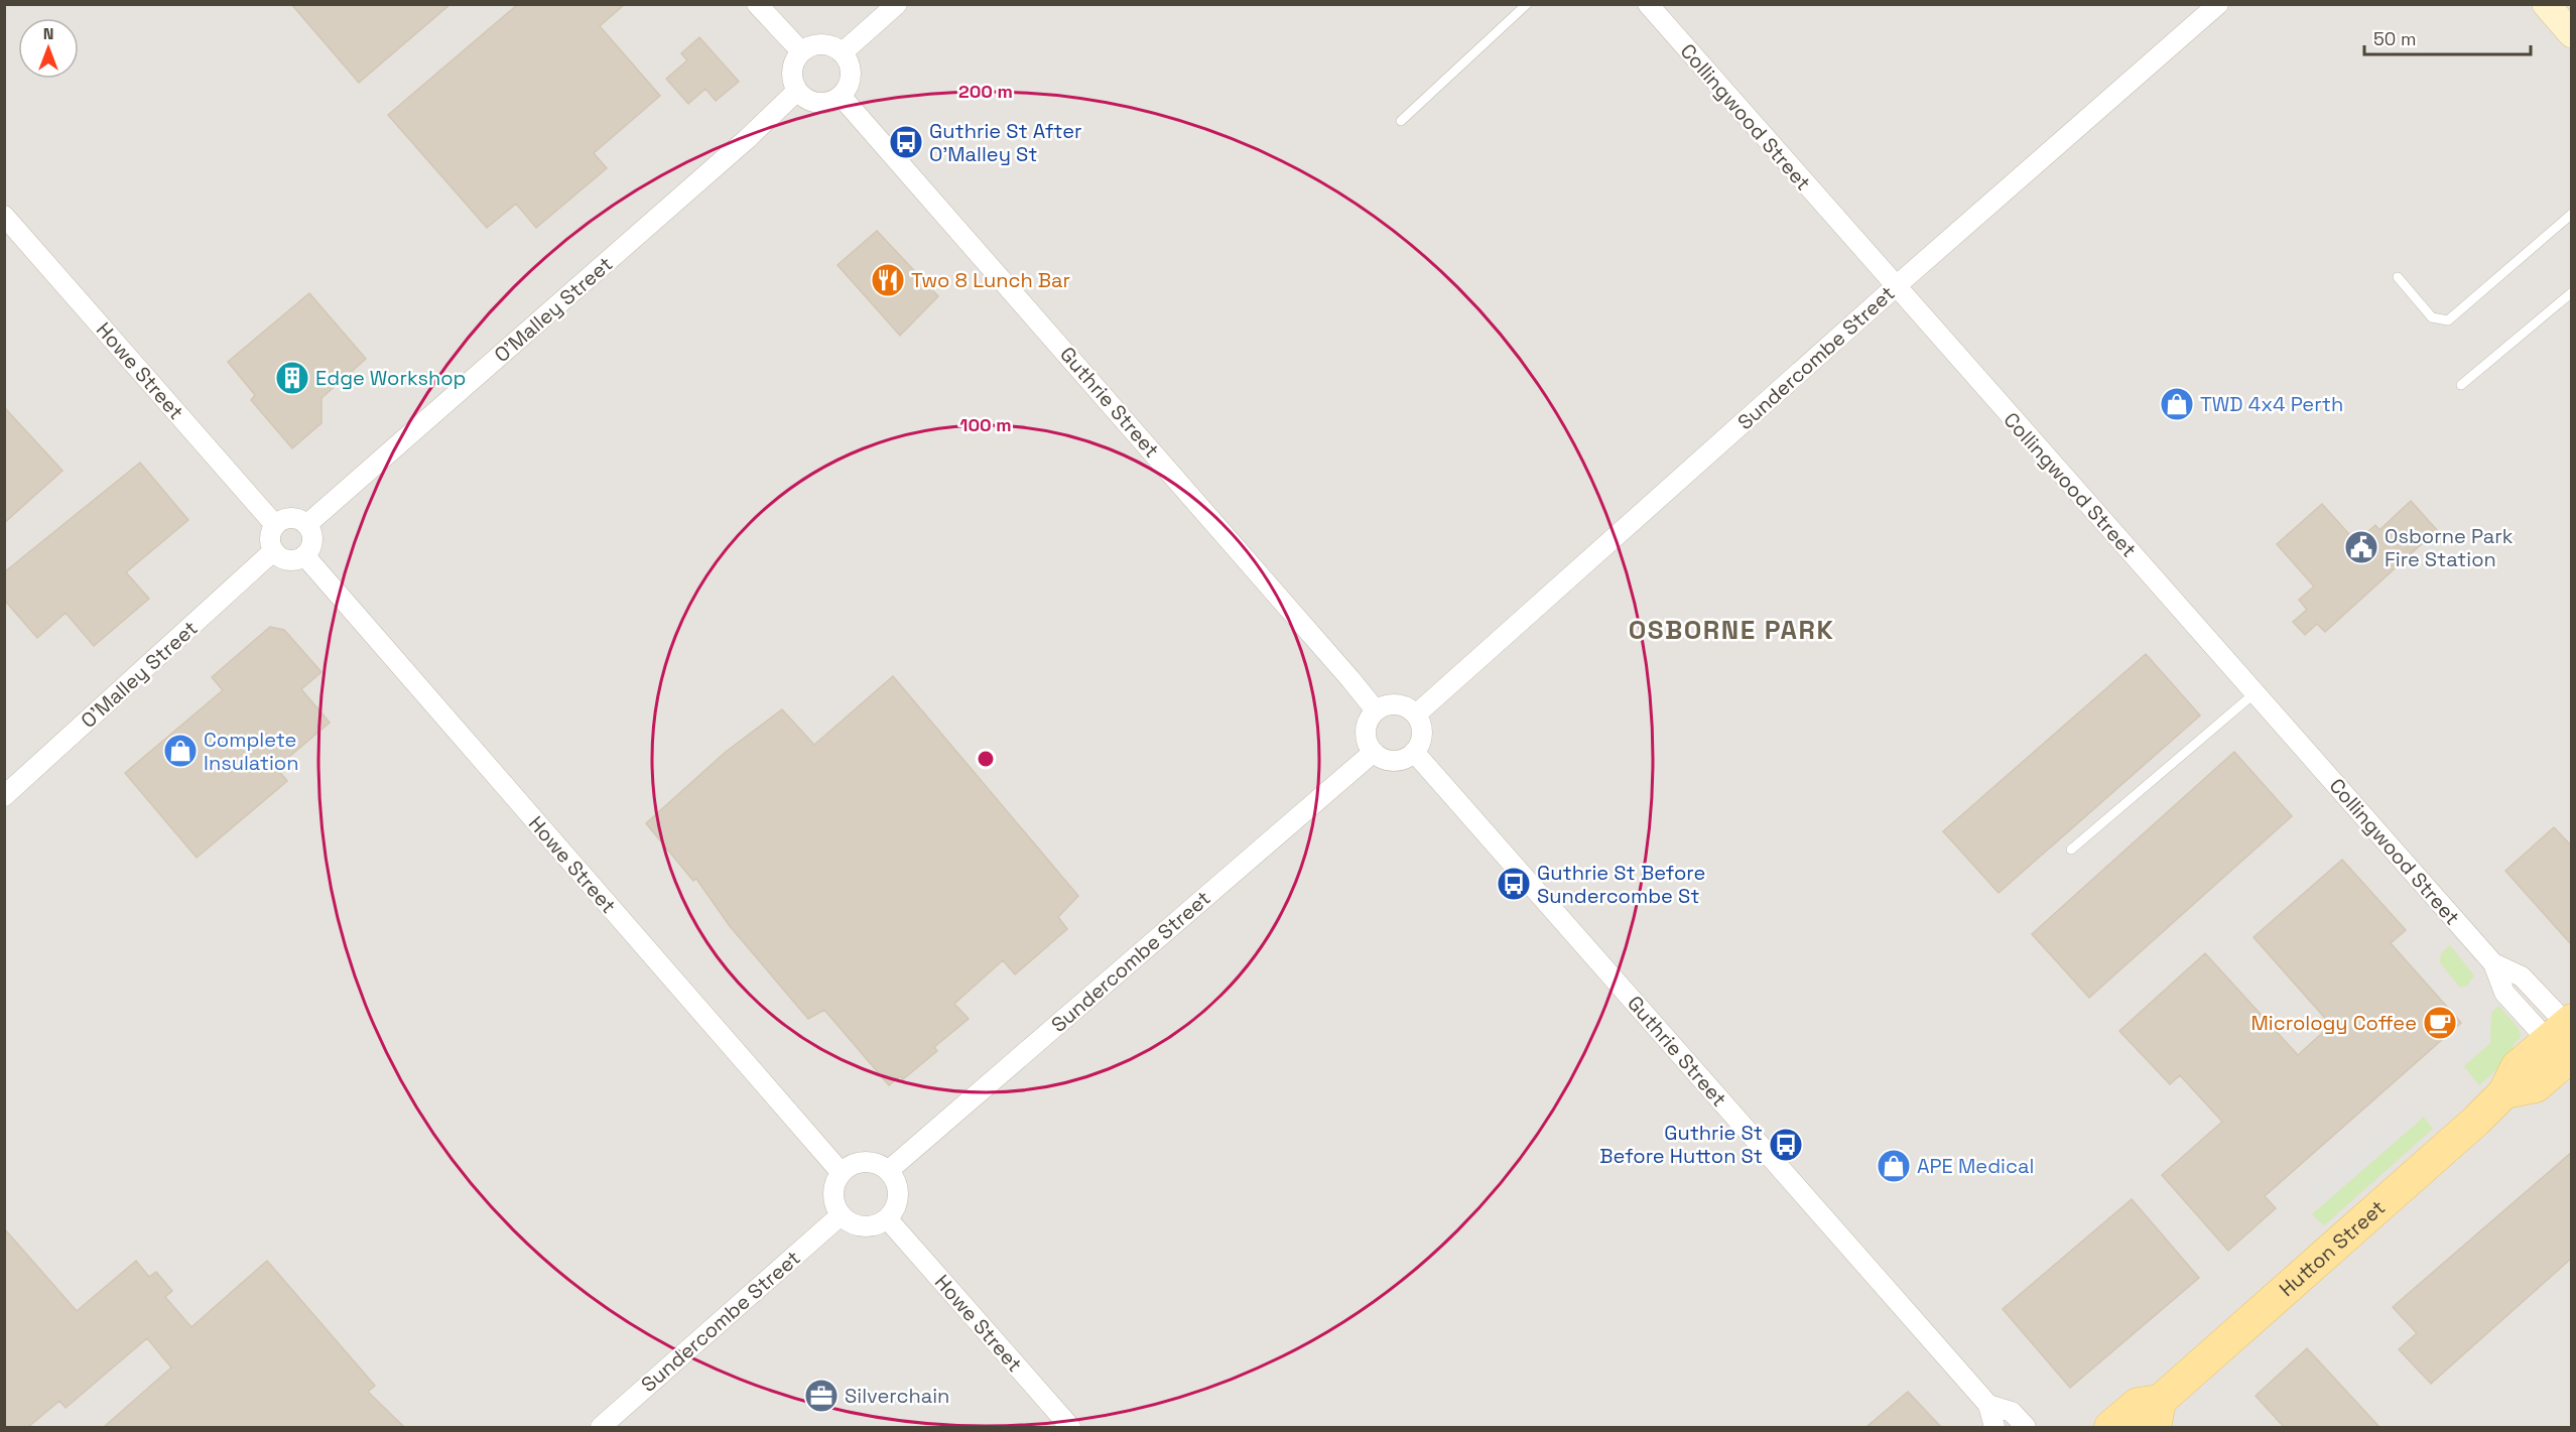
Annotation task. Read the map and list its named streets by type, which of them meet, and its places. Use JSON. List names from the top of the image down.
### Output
{
  "streets": {
    "main road": ["Hutton Street"],
    "street": [
      "Collingwood Street",
      "O'Malley Street",
      "Sundercombe Street",
      "Howe Street",
      "Guthrie Street"
    ]
  },
  "crossings": [
    ["Collingwood Street", "Sundercombe Street"],
    ["Collingwood Street", "Hutton Street"],
    ["O'Malley Street", "Howe Street"],
    ["O'Malley Street", "Guthrie Street"],
    ["Sundercombe Street", "Howe Street"],
    ["Sundercombe Street", "Guthrie Street"]
  ],
  "districts": ["OSBORNE PARK"],
  "places": {
    "bus stop": ["Guthrie St After O'Malley St", "Guthrie St Before Sundercombe St", "Guthrie St Before Hutton St"],
    "restaurant": ["Two 8 Lunch Bar"],
    "building": ["Edge Workshop"],
    "shop": ["TWD 4x4 Perth", "Complete Insulation", "APE Medical"],
    "public building": ["Osborne Park Fire Station"],
    "cafe": ["Micrology Coffee"],
    "office": ["Silverchain"]
  },
  "scale_bar": "50 m",
  "north": "top",
  "rings": ["200 m", "100 m"]
}
